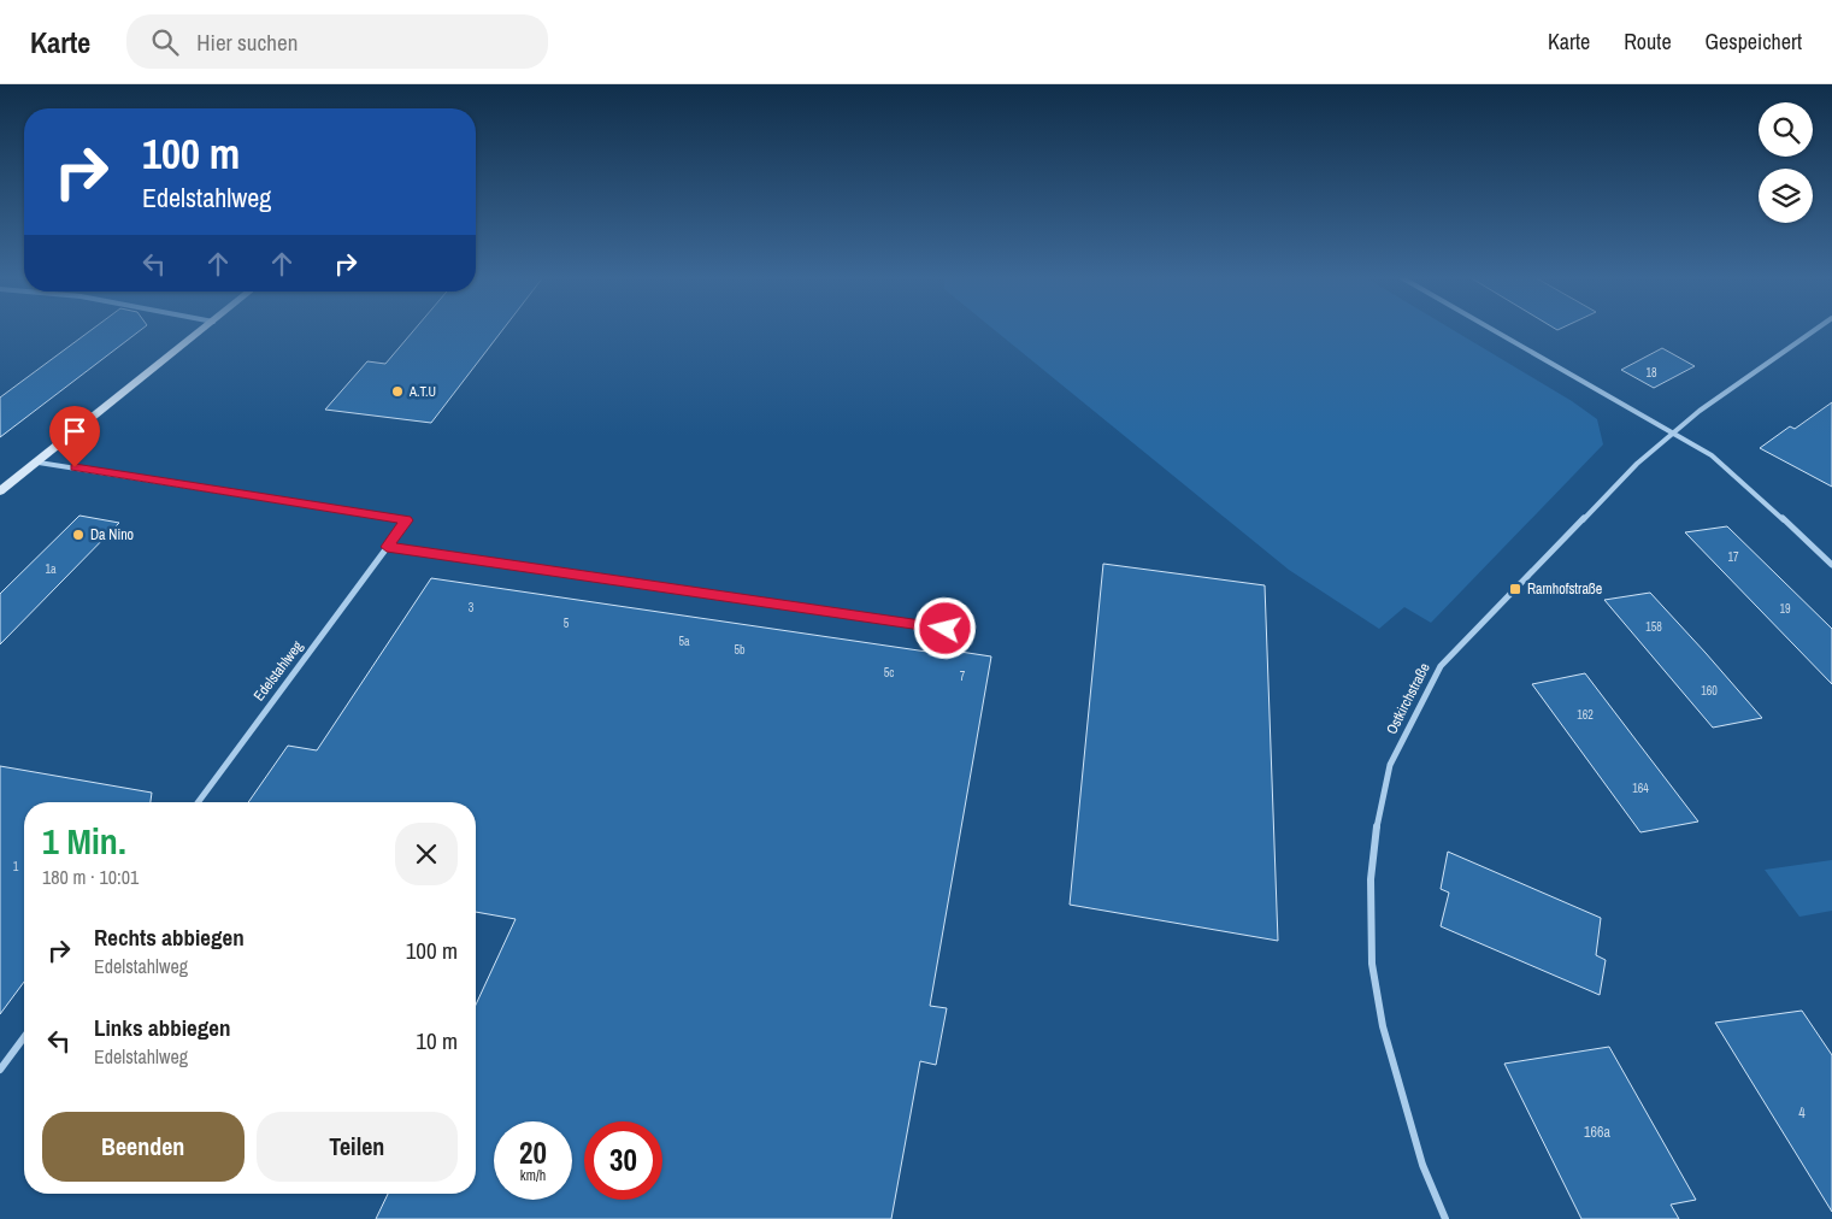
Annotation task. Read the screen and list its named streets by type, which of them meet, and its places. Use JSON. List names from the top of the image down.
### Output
{
  "streets": {
    "street": ["Edelstahlweg", "Ostkirchstraße"]
  },
  "places": {
    "other": ["A.T.U", "Da Nino"],
    "transit": ["Ramhofstraße"]
  },
  "house_numbers": [
    "18",
    "17",
    "1a",
    "3",
    "19",
    "5",
    "158",
    "5a",
    "5b",
    "5c",
    "7",
    "160",
    "162",
    "164",
    "1",
    "4",
    "166a"
  ],
  "page": {
    "header": "Karte",
    "search": "Hier suchen",
    "nav": ["Karte", "Route", "Gespeichert"],
    "turn": ["100 m", "Edelstahlweg"],
    "heading": ["1 Min.", "180 m · 10:01"],
    "list": [
      {
        "name": "Rechts abbiegen",
        "note": "Edelstahlweg",
        "value": "100 m"
      },
      {
        "name": "Links abbiegen",
        "note": "Edelstahlweg",
        "value": "10 m"
      }
    ],
    "buttons": ["Beenden", "Teilen"],
    "speed": "20 km/h",
    "limit": "30"
  }
}
